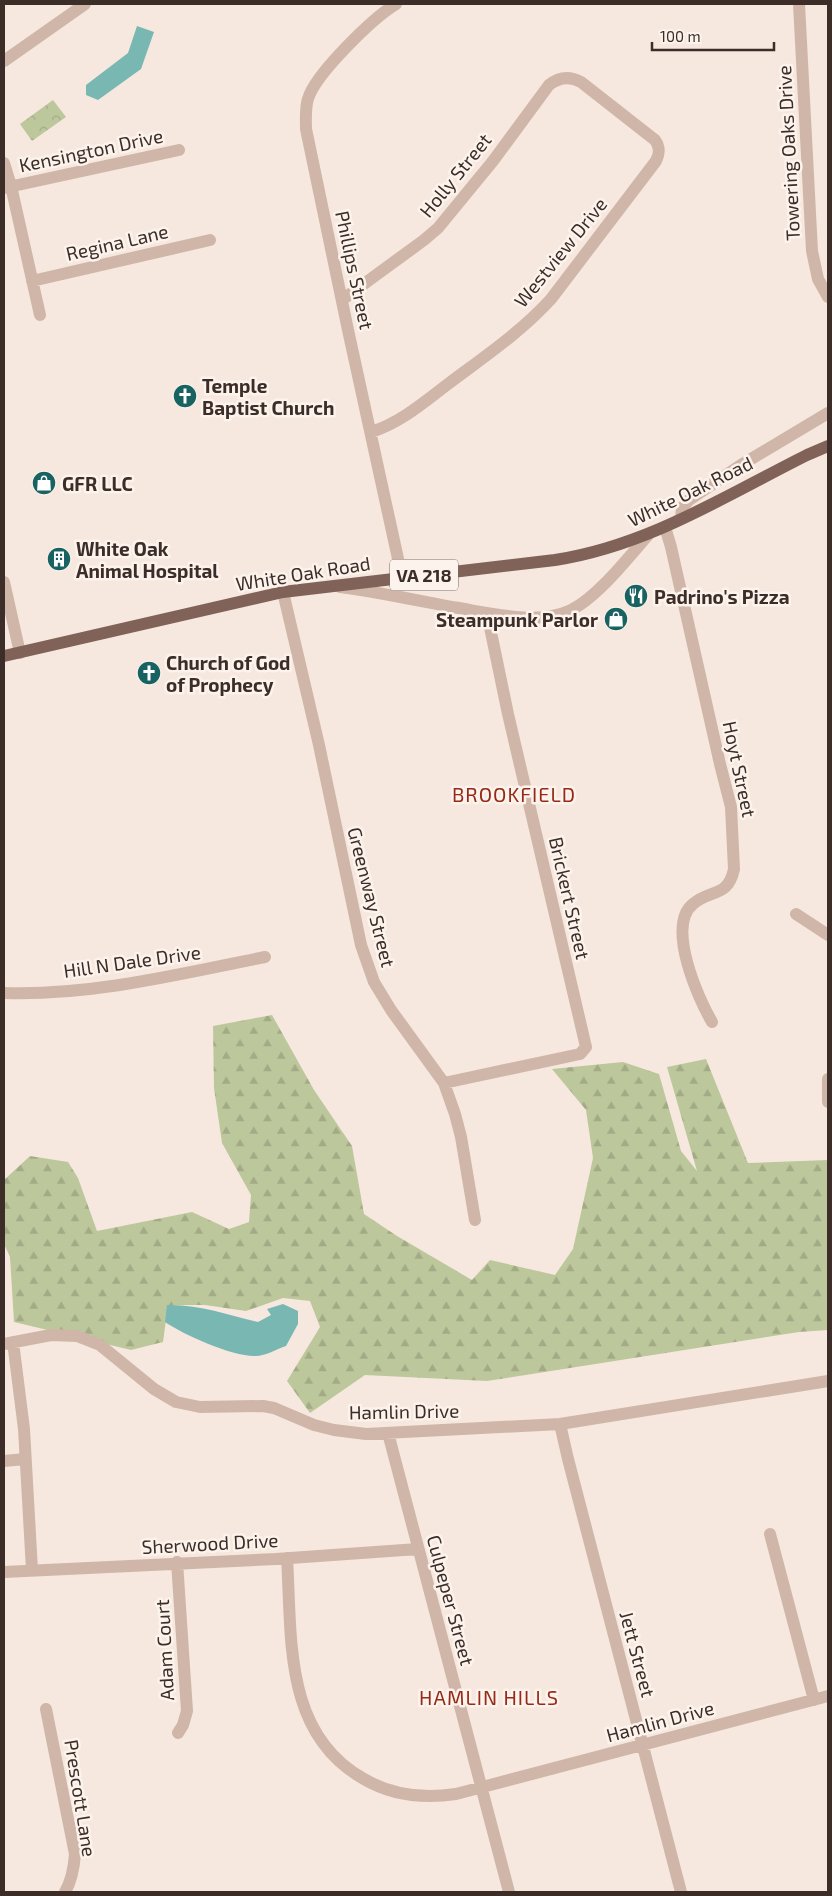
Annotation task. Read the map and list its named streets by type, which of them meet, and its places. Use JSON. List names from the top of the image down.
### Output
{
  "streets": {
    "main road": ["White Oak Road", "VA 218"],
    "street": [
      "Kensington Drive",
      "Towering Oaks Drive",
      "Holly Street",
      "Regina Lane",
      "Westview Drive",
      "Phillips Street",
      "Hoyt Street",
      "Greenway Street",
      "Brickert Street",
      "Hill N Dale Drive",
      "Hamlin Drive",
      "Sherwood Drive",
      "Culpeper Street",
      "Adam Court",
      "Jett Street",
      "Prescott Lane"
    ]
  },
  "crossings": [
    ["Holly Street", "Westview Drive"],
    ["Holly Street", "Phillips Street"],
    ["Westview Drive", "Phillips Street"],
    ["Phillips Street", "White Oak Road"],
    ["White Oak Road", "Hoyt Street"],
    ["White Oak Road", "Greenway Street"],
    ["Greenway Street", "Brickert Street"],
    ["Hamlin Drive", "Sherwood Drive"],
    ["Hamlin Drive", "Culpeper Street"],
    ["Hamlin Drive", "Jett Street"],
    ["Sherwood Drive", "Culpeper Street"],
    ["Sherwood Drive", "Adam Court"]
  ],
  "districts": ["BROOKFIELD", "HAMLIN HILLS"],
  "places": {
    "church": ["Temple Baptist Church", "Church of God of Prophecy"],
    "shop": ["GFR LLC", "Steampunk Parlor"],
    "building": ["White Oak Animal Hospital"],
    "restaurant": ["Padrino's Pizza"]
  },
  "scale_bar": "100 m"
}
